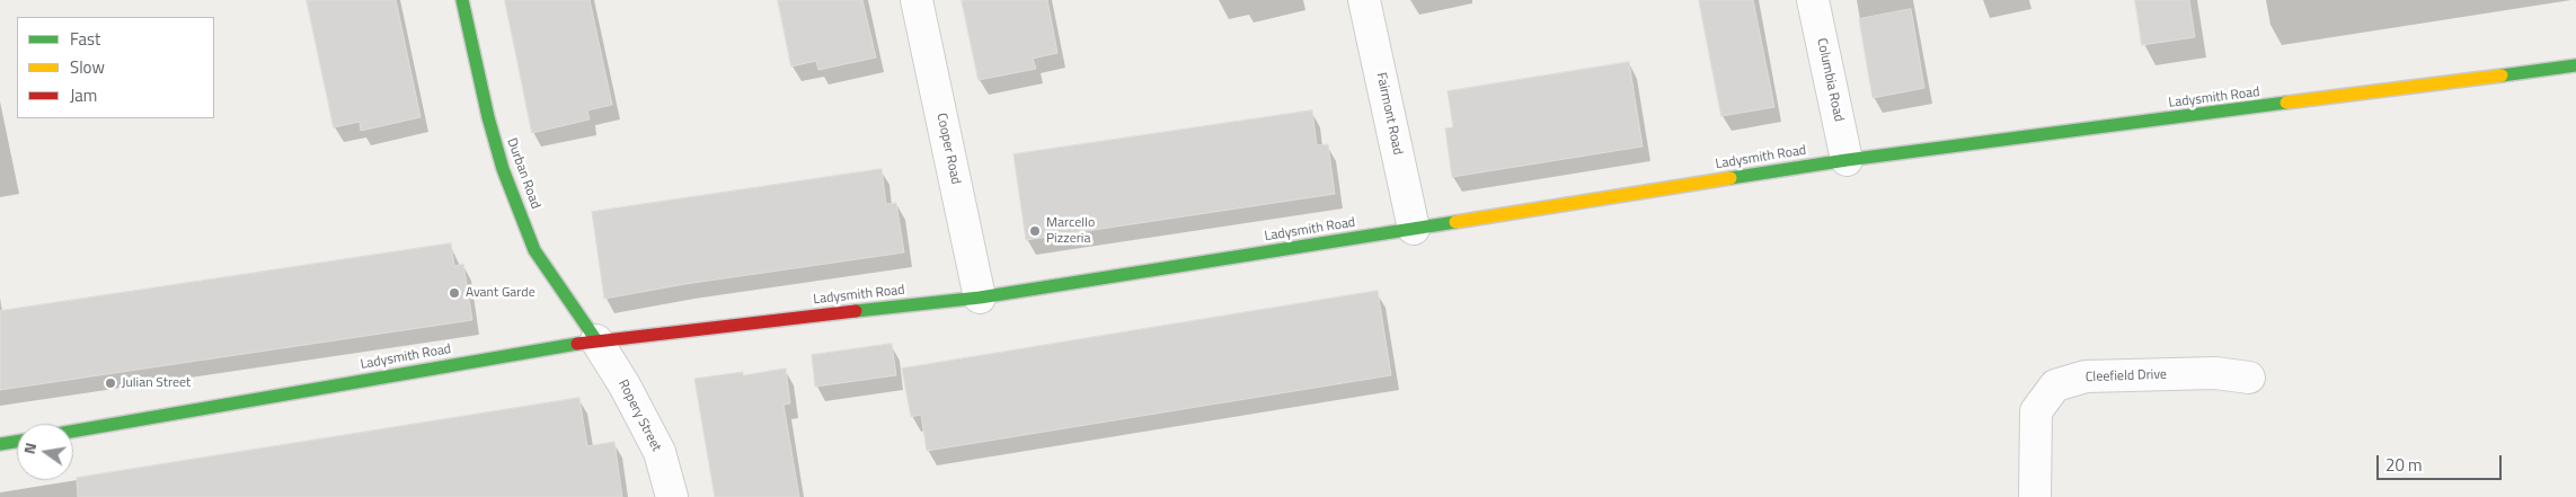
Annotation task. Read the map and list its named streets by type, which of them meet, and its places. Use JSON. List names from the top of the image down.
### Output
{
  "streets": {
    "street": [
      "Columbia Road",
      "Ladysmith Road",
      "Fairmont Road",
      "Cooper Road",
      "Durban Road",
      "Cleefield Drive",
      "Ropery Street"
    ]
  },
  "crossings": [
    ["Columbia Road", "Ladysmith Road"],
    ["Ladysmith Road", "Fairmont Road"],
    ["Ladysmith Road", "Cooper Road"],
    ["Ladysmith Road", "Durban Road"],
    ["Ladysmith Road", "Ropery Street"],
    ["Durban Road", "Ropery Street"]
  ],
  "places": ["Marcello Pizzeria", "Avant Garde", "Julian Street"],
  "legend": ["Fast", "Slow", "Jam"],
  "scale_bar": "20 m",
  "north": "left"
}
